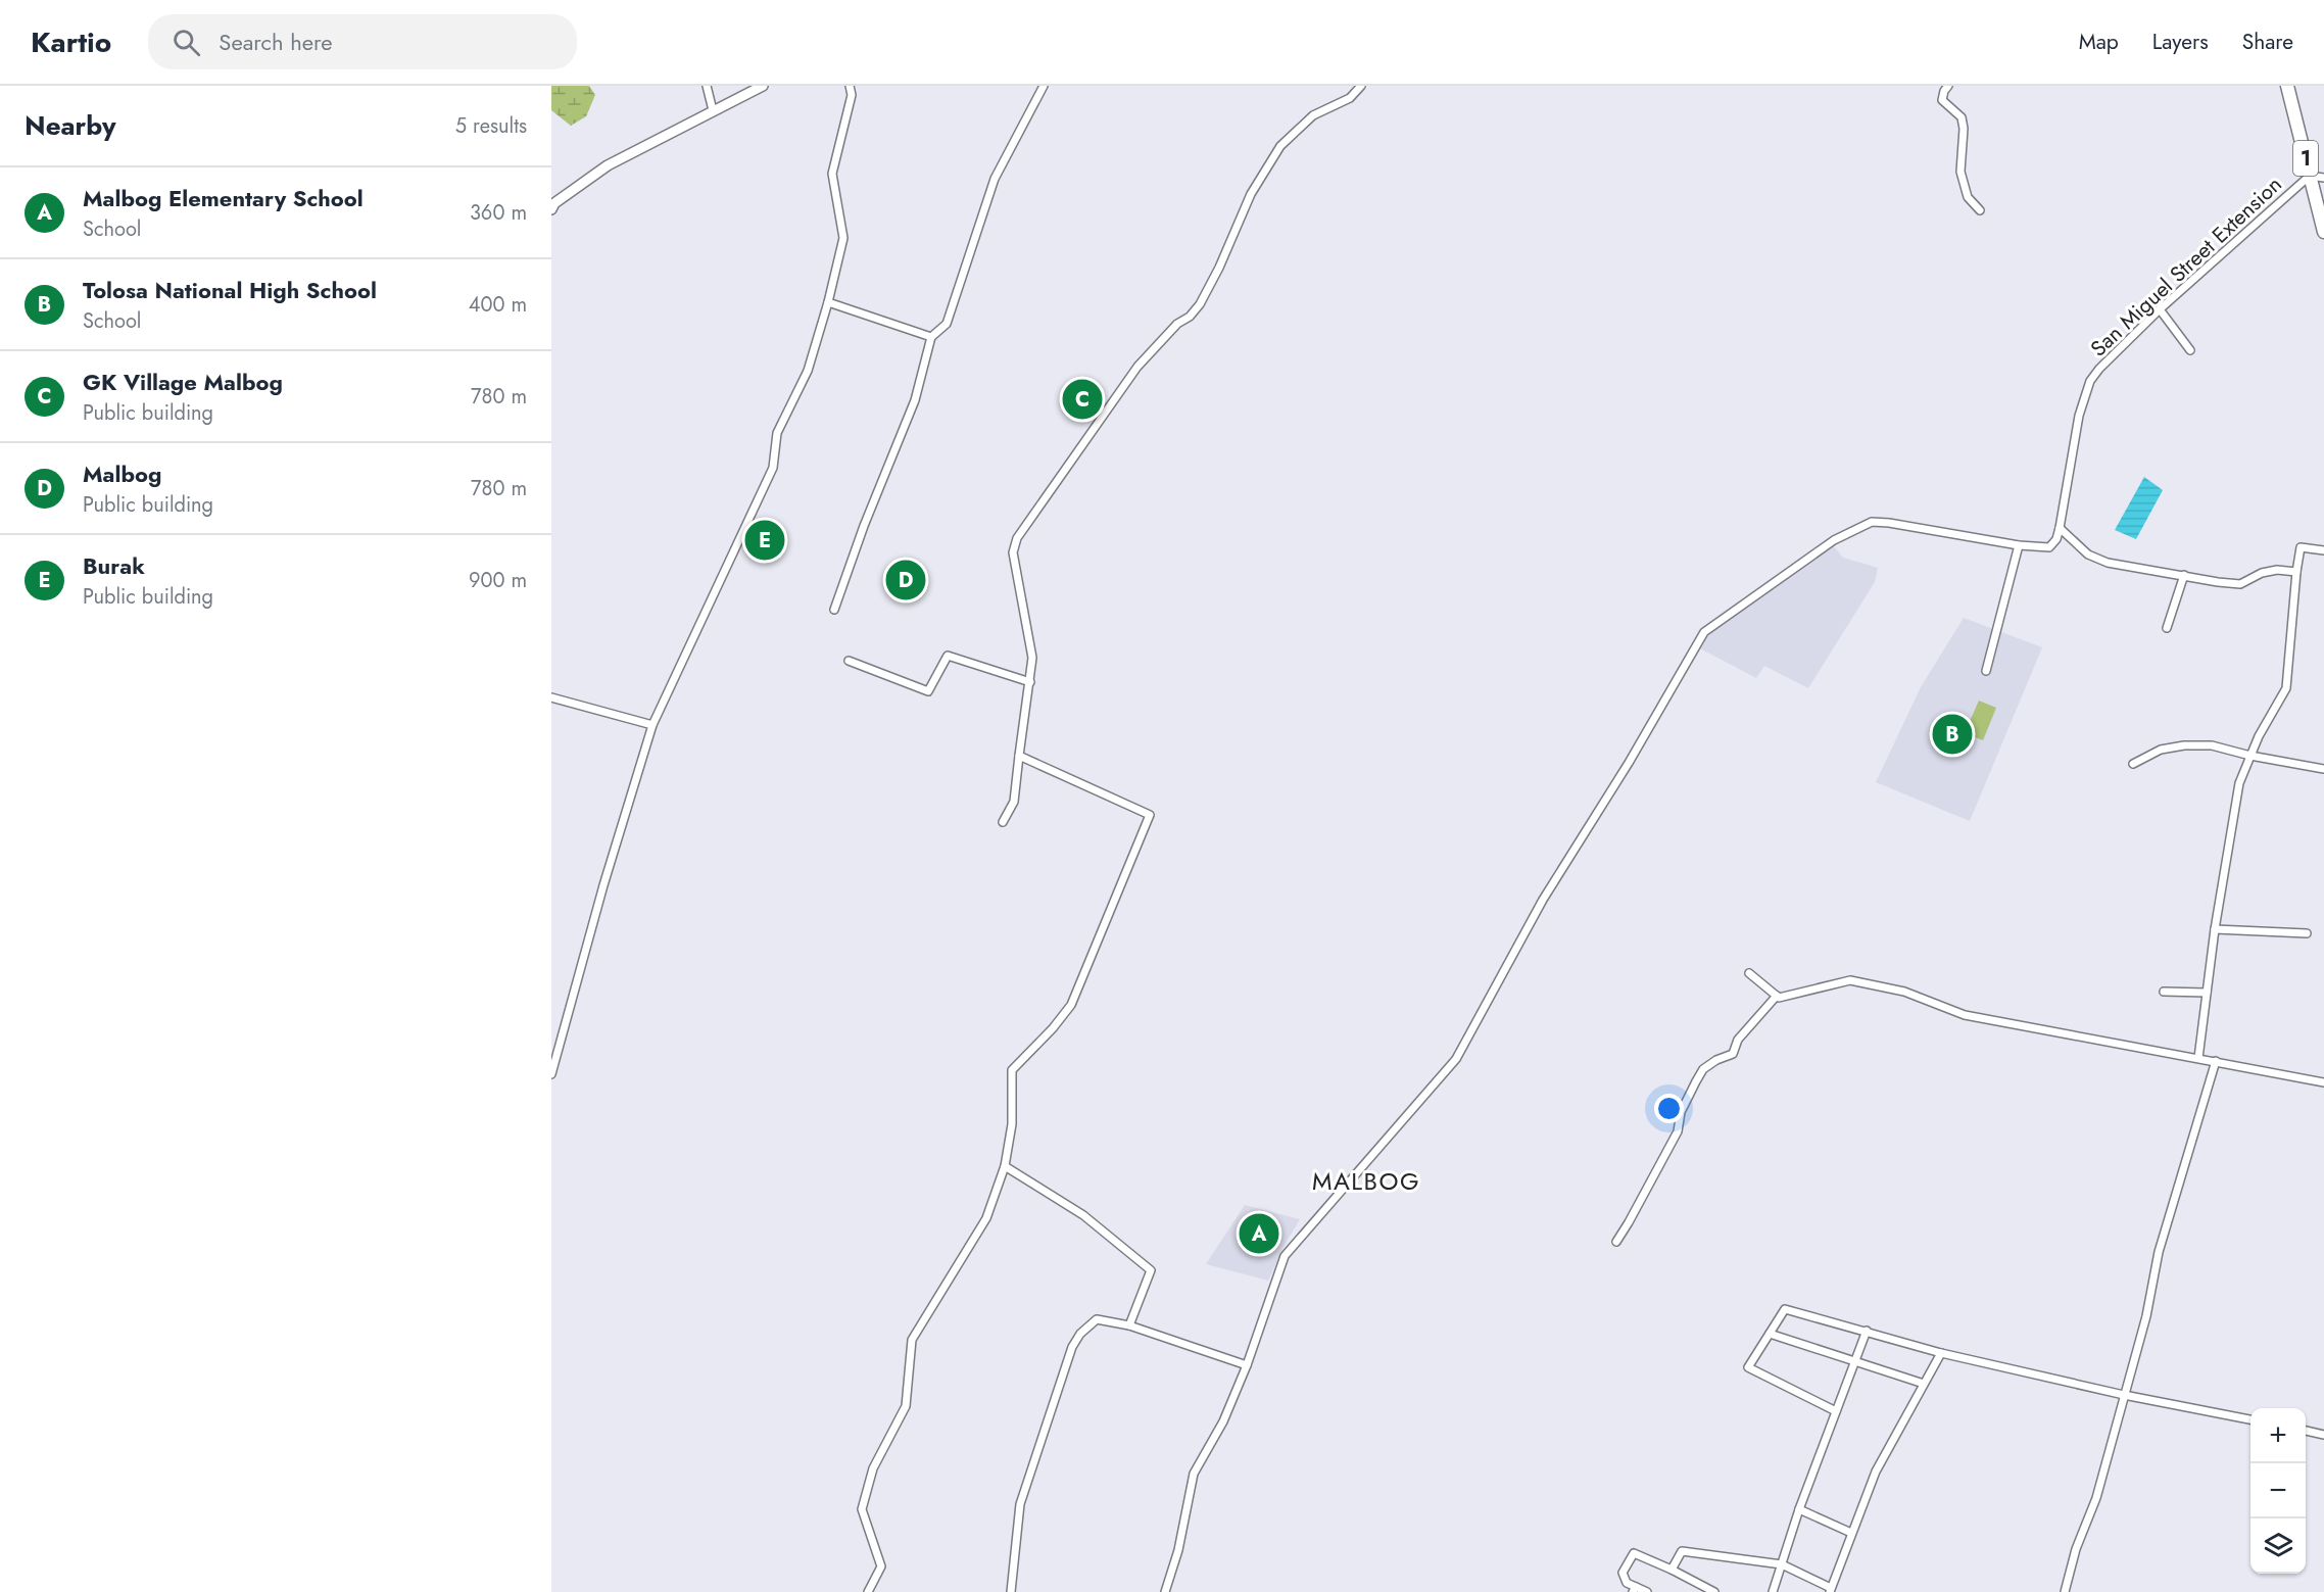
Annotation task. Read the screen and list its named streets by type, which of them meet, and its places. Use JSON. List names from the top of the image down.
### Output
{
  "streets": {
    "highway": ["1"],
    "street": ["San Miguel Street Extension"]
  },
  "crossings": [
    ["1", "San Miguel Street Extension"]
  ],
  "districts": ["MALBOG"],
  "page": {
    "header": "Kartio",
    "search": "Search here",
    "nav": ["Map", "Layers", "Share"],
    "heading": ["Nearby", "5 results"],
    "list": [
      {
        "mark": "A",
        "name": "Malbog Elementary School",
        "note": "School",
        "value": "360 m"
      },
      {
        "mark": "B",
        "name": "Tolosa National High School",
        "note": "School",
        "value": "400 m"
      },
      {
        "mark": "C",
        "name": "GK Village Malbog",
        "note": "Public building",
        "value": "780 m"
      },
      {
        "mark": "D",
        "name": "Malbog",
        "note": "Public building",
        "value": "780 m"
      },
      {
        "mark": "E",
        "name": "Burak",
        "note": "Public building",
        "value": "900 m"
      }
    ],
    "pins": [
      "C",
      "E",
      "D",
      "B",
      "A"
    ],
    "map_buttons": ["+", "−"]
  }
}
